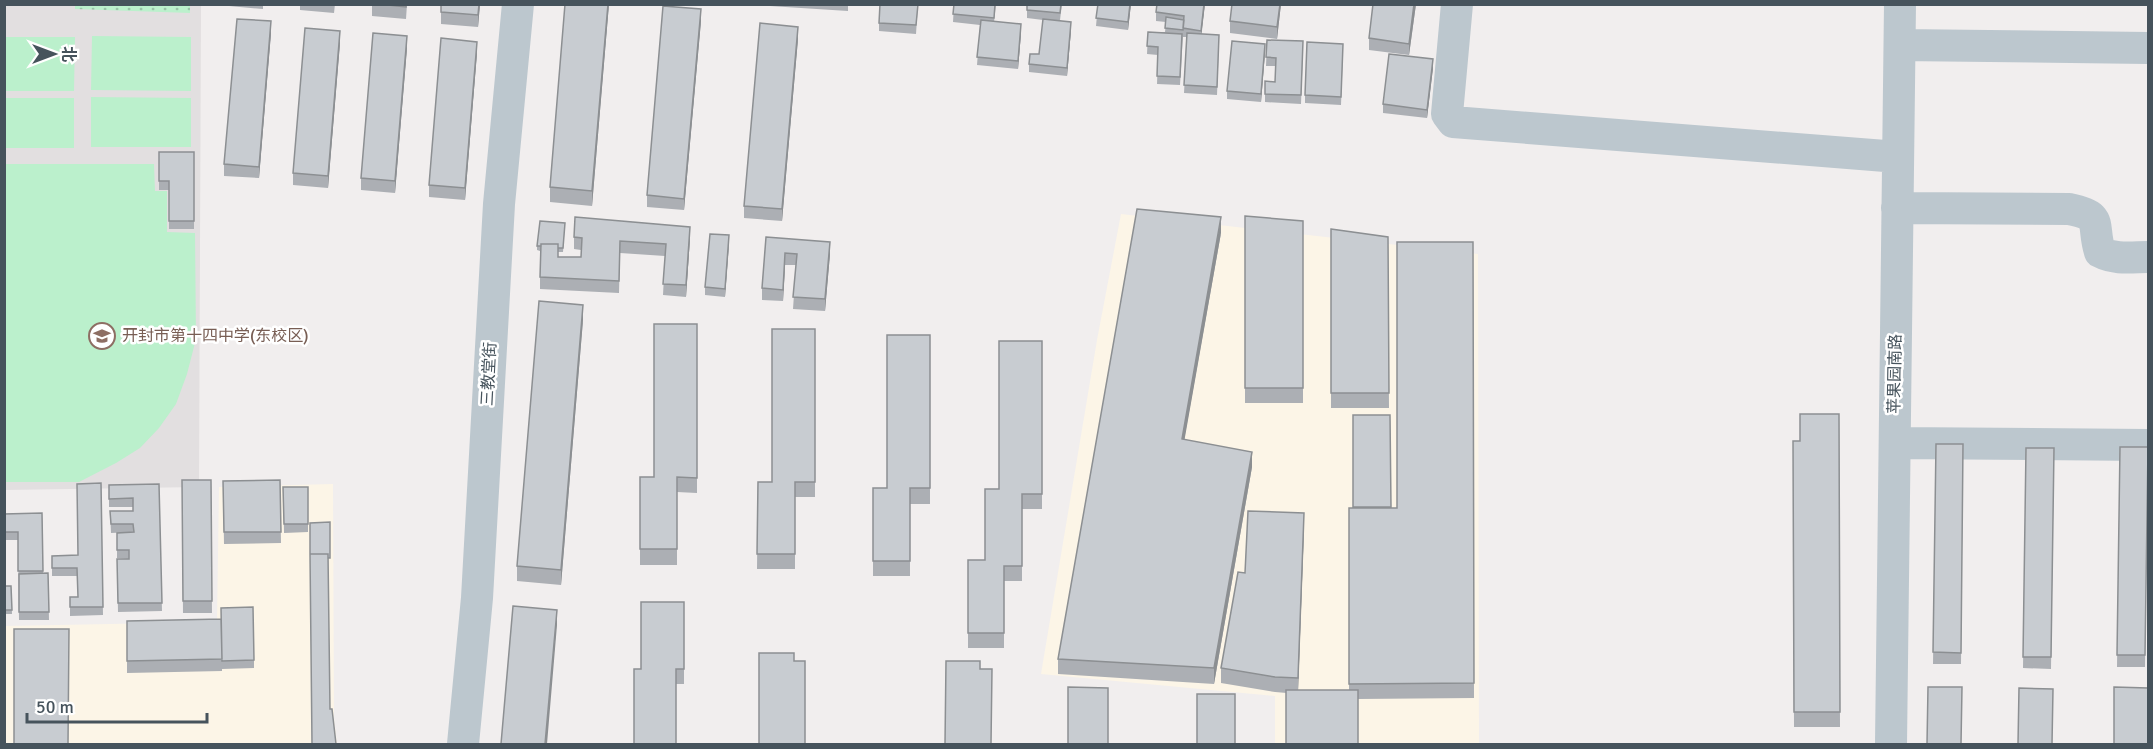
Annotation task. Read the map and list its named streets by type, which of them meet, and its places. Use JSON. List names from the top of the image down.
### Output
{
  "streets": {
    "street": ["三教堂街", "苹果园南路"]
  },
  "places": {
    "school or university": ["开封市第十四中学(东校区)"]
  },
  "scale_bar": "50 m",
  "north": "right"
}
